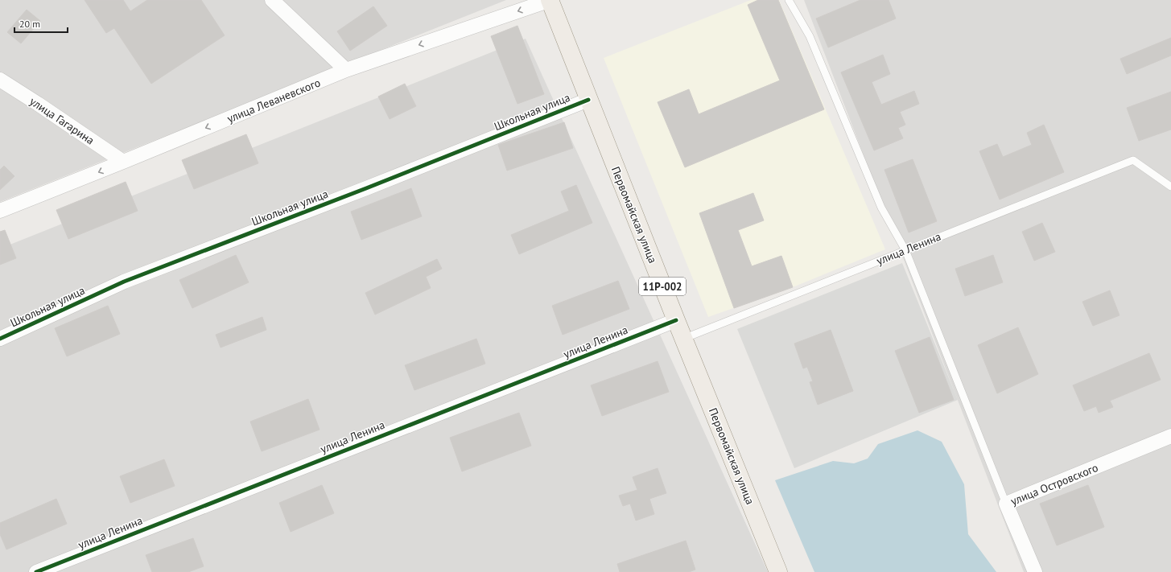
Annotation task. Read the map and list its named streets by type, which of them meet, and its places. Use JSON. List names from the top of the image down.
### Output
{
  "streets": {
    "main road": ["Первомайская улица", "11Р-002"],
    "street": [
      "улица Леваневского",
      "Школьная улица",
      "улица Гагарина",
      "улица Ленина",
      "улица Островского"
    ]
  },
  "crossings": [
    ["улица Леваневского", "улица Гагарина"],
    ["улица Леваневского", "Первомайская улица"],
    ["Школьная улица", "Первомайская улица"],
    ["Первомайская улица", "улица Ленина"]
  ],
  "one_way": ["улица Леваневского"],
  "scale_bar": "20 m"
}
